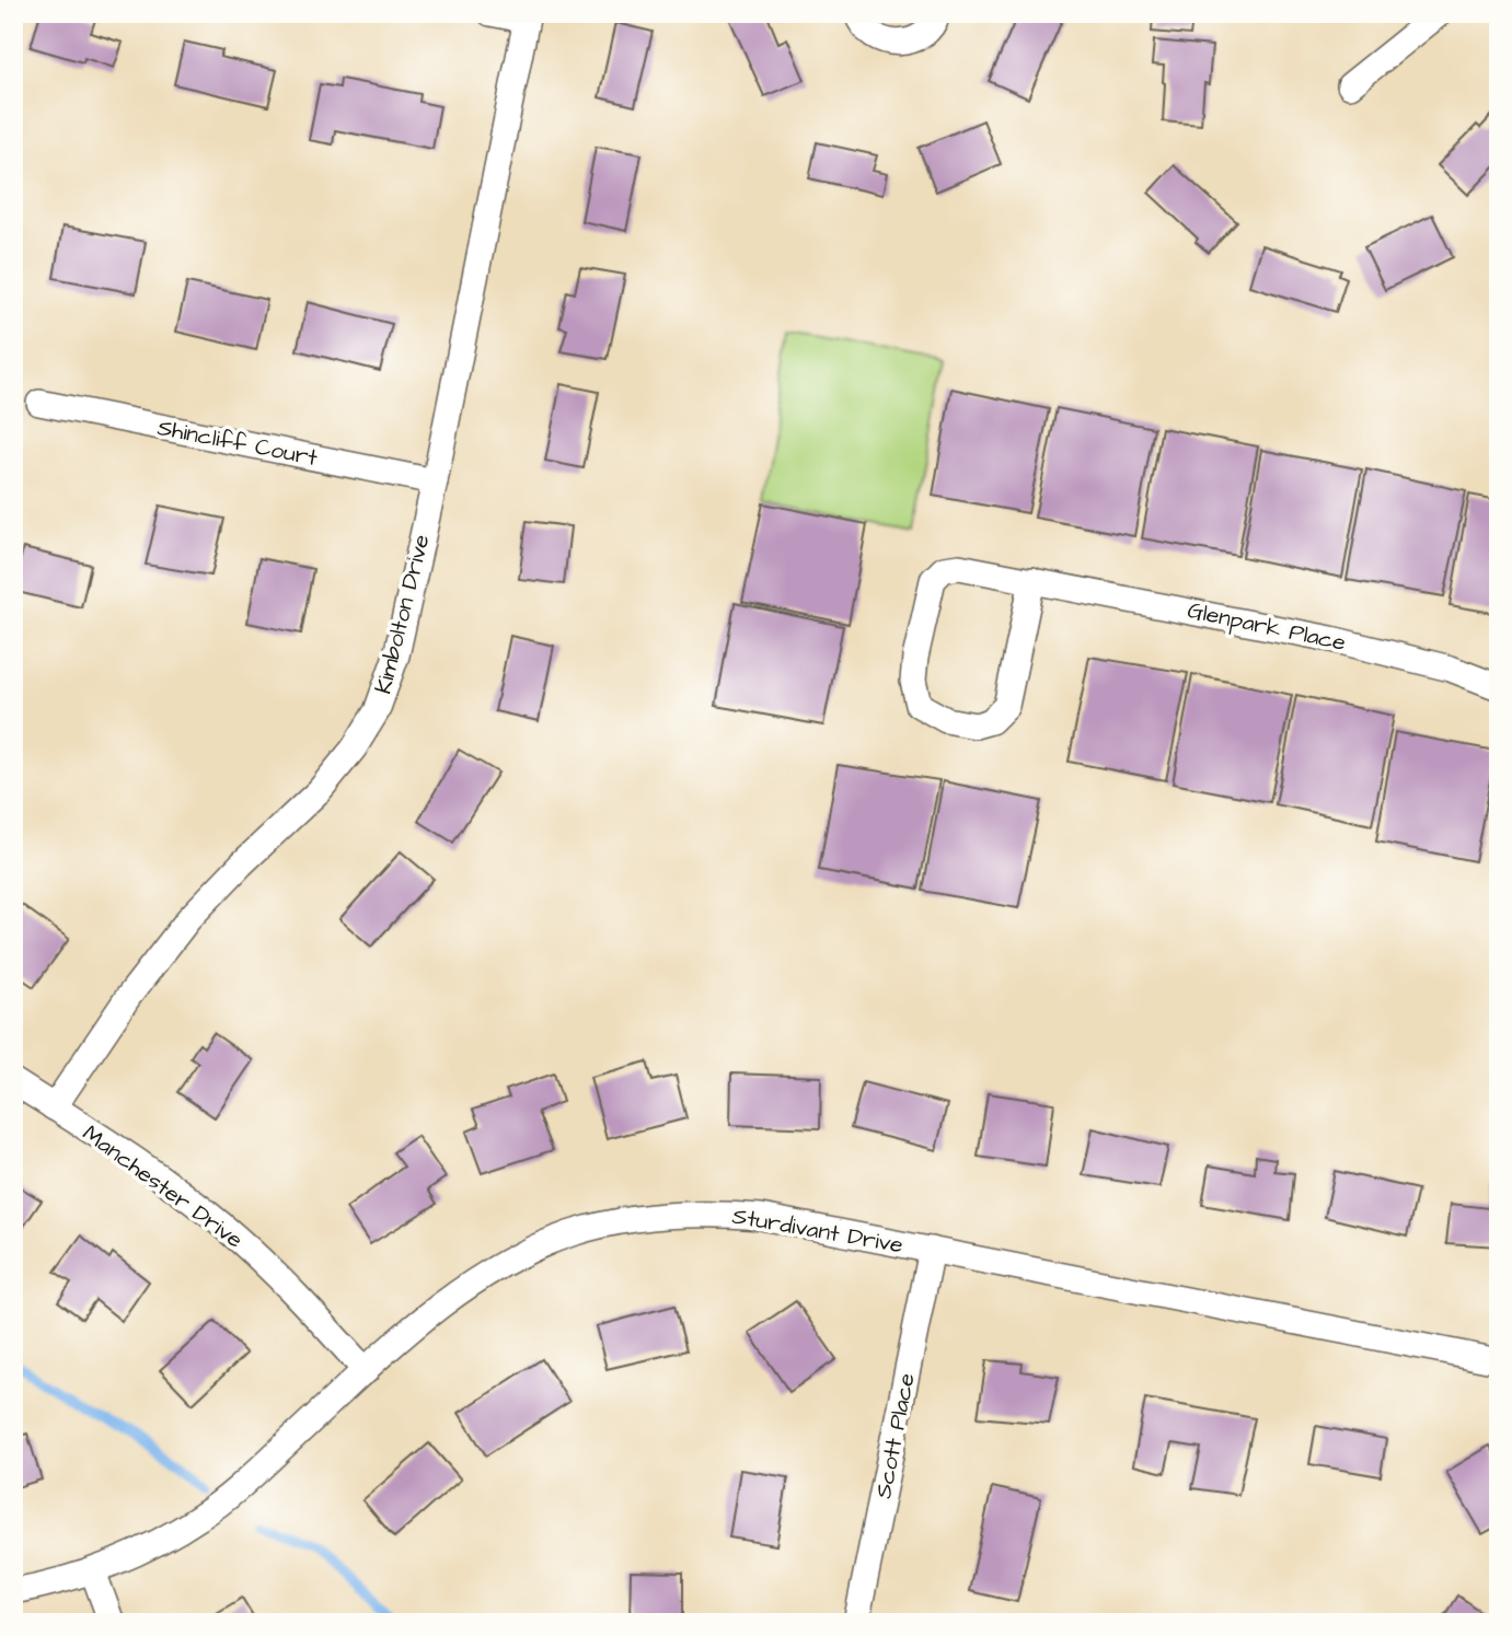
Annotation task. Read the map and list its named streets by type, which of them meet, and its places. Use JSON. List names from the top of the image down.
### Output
{
  "streets": {
    "street": [
      "Shincliff Court",
      "Kimbolton Drive",
      "Glenpark Place",
      "Manchester Drive",
      "Sturdivant Drive",
      "Scott Place"
    ]
  },
  "crossings": [
    ["Shincliff Court", "Kimbolton Drive"],
    ["Kimbolton Drive", "Manchester Drive"],
    ["Manchester Drive", "Sturdivant Drive"],
    ["Sturdivant Drive", "Scott Place"]
  ]
}
